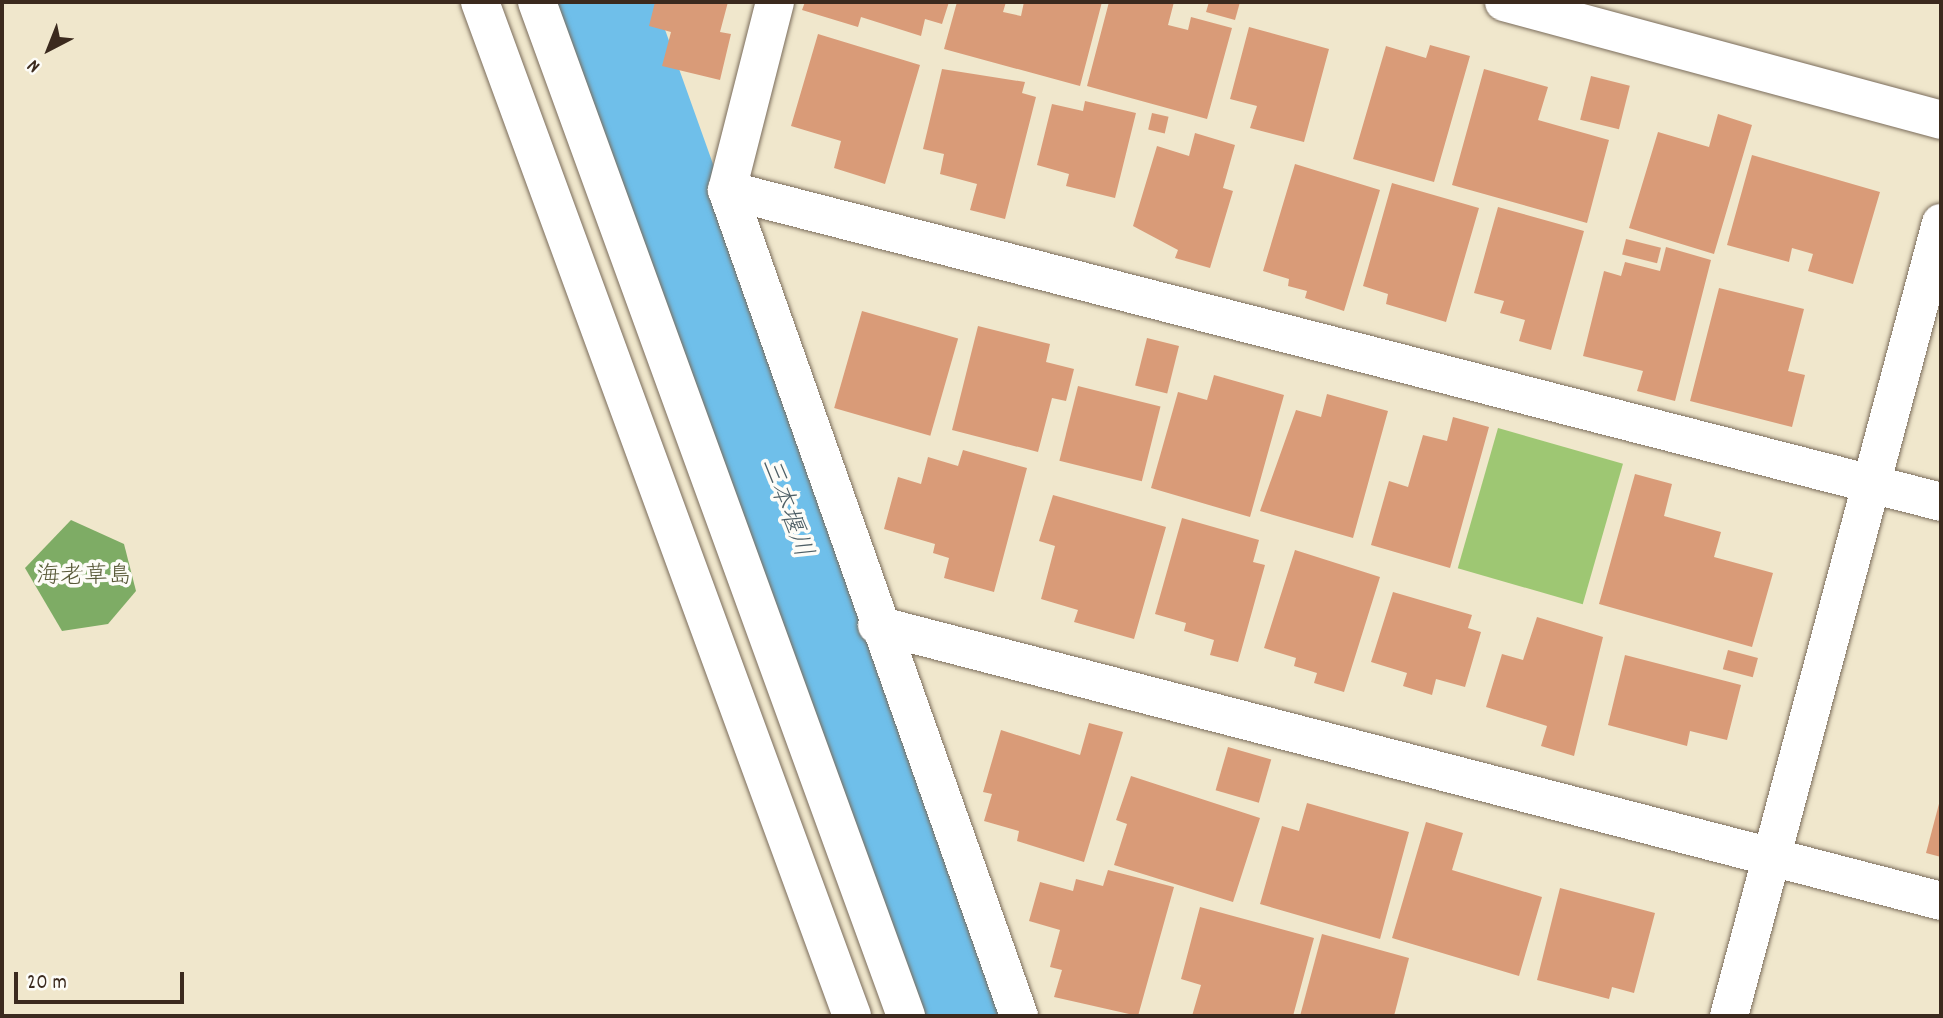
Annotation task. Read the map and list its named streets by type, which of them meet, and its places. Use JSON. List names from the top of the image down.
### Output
{
  "water": ["三本堰川"],
  "parks": ["海老草島"],
  "scale_bar": "20 m",
  "north": "bottom left"
}
